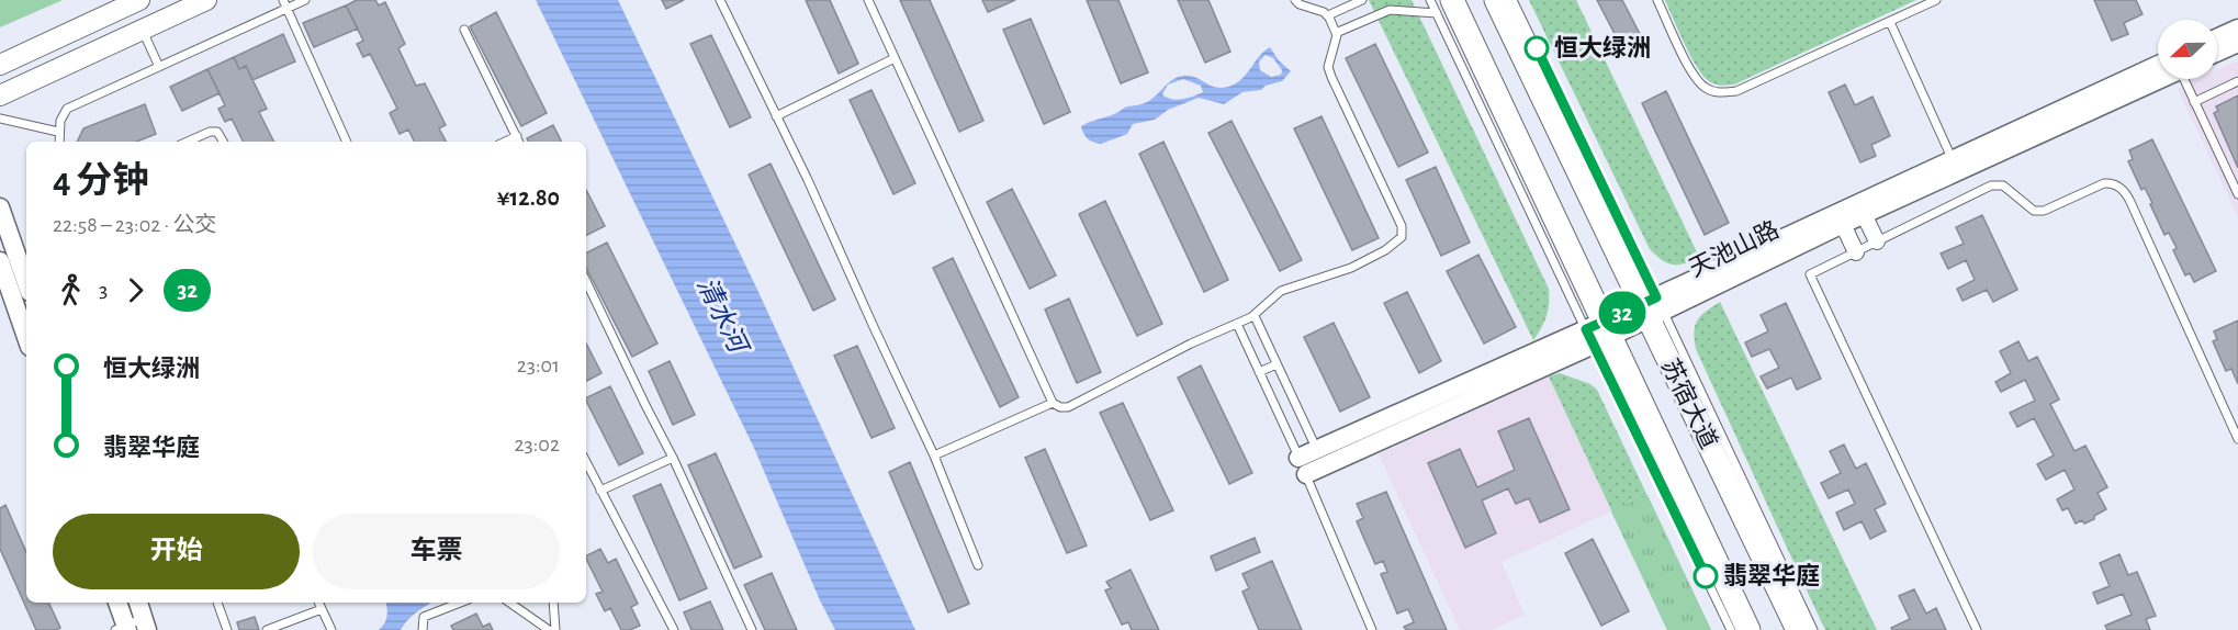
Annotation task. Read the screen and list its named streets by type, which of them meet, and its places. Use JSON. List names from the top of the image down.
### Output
{
  "streets": {
    "main road": ["苏宿大道"],
    "street": ["天池山路"]
  },
  "crossings": [
    ["天池山路", "苏宿大道"]
  ],
  "water": ["清水河"],
  "places": ["恒大绿洲", "翡翠华庭"],
  "lines": ["bus line 32"],
  "north": "left",
  "page": {
    "on_map": "32",
    "heading": ["4 分钟", "22:58 – 23:02 · 公交", "¥12.80"],
    "legs": ["3", "32"],
    "list": [
      {
        "name": "恒大绿洲",
        "value": "23:01"
      },
      {
        "name": "翡翠华庭",
        "value": "23:02"
      }
    ],
    "buttons": ["开始", "车票"]
  }
}
